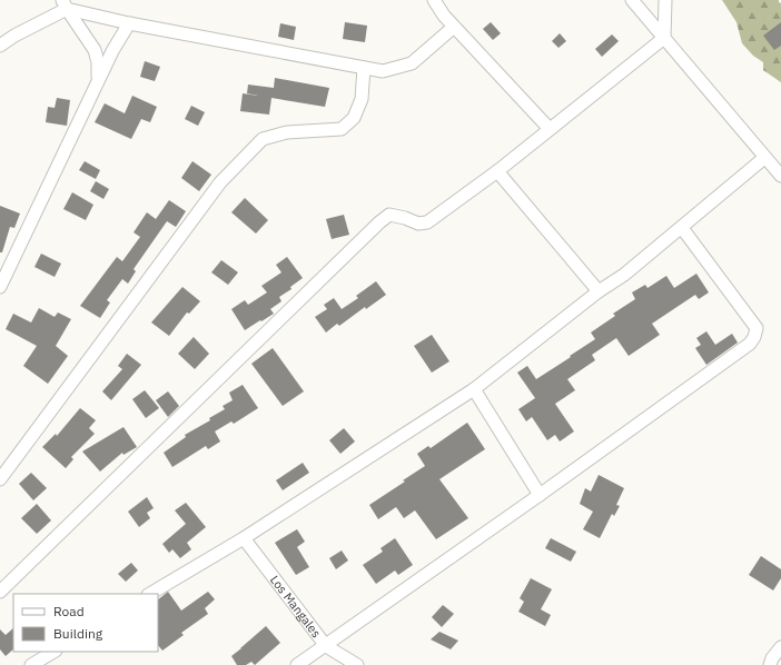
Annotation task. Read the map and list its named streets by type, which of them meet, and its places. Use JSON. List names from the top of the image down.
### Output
{
  "streets": {
    "street": ["Los Mangales"]
  },
  "legend": ["Road", "Building"]
}
